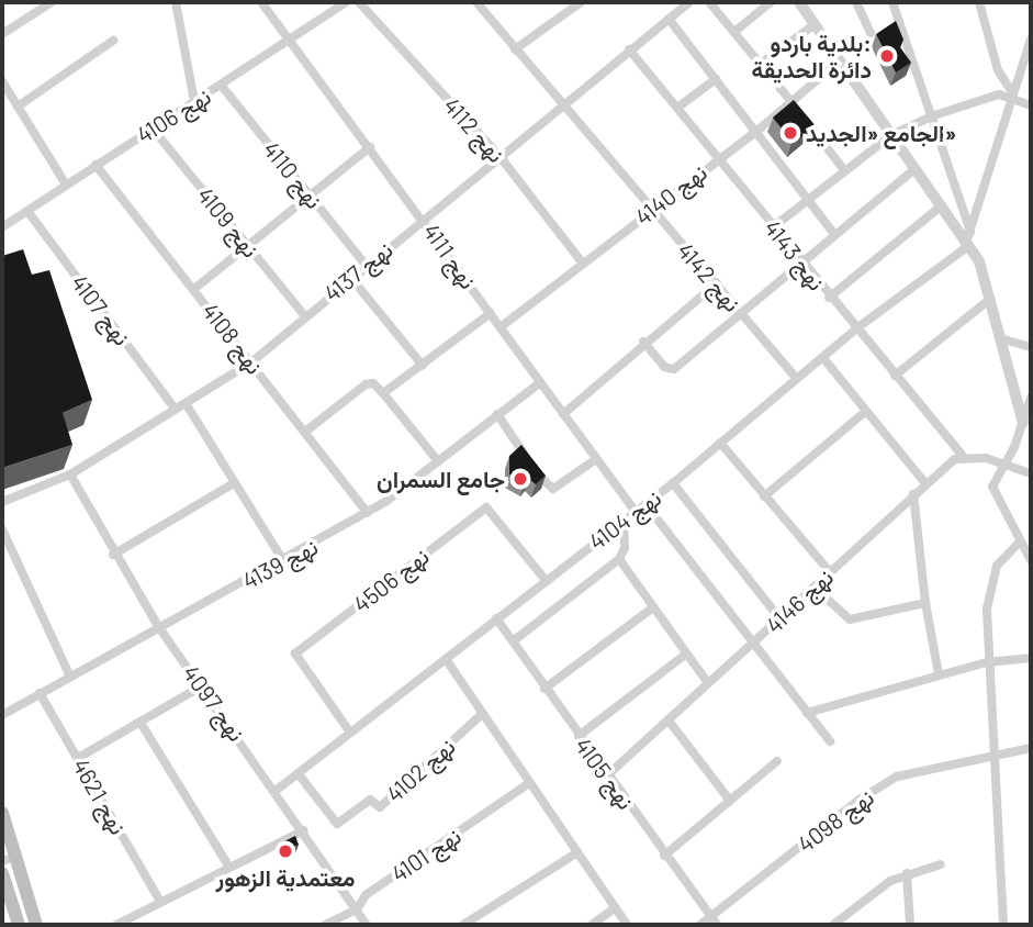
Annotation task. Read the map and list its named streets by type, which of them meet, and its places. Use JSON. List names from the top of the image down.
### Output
{
  "streets": {
    "street": [
      "نهج 4106",
      "نهج 4112",
      "نهج 4110",
      "نهج 4140",
      "نهج 4109",
      "نهج 4143",
      "نهج 4111",
      "نهج 4137",
      "نهج 4142",
      "نهج 4107",
      "نهج 4108",
      "نهج 4104",
      "نهج 4139",
      "نهج 4506",
      "نهج 4146",
      "نهج 4097",
      "نهج 4102",
      "نهج 4105",
      "نهج 4621",
      "نهج 4098",
      "نهج 4101"
    ]
  },
  "crossings": [
    ["نهج 4106", "نهج 4110"],
    ["نهج 4106", "نهج 4109"],
    ["نهج 4106", "نهج 4111"],
    ["نهج 4106", "نهج 4107"],
    ["نهج 4106", "نهج 4108"],
    ["نهج 4112", "نهج 4140"],
    ["نهج 4112", "نهج 4137"],
    ["نهج 4110", "نهج 4137"],
    ["نهج 4140", "نهج 4143"],
    ["نهج 4140", "نهج 4111"],
    ["نهج 4140", "نهج 4142"],
    ["نهج 4109", "نهج 4137"],
    ["نهج 4143", "نهج 4137"],
    ["نهج 4143", "نهج 4104"],
    ["نهج 4143", "نهج 4146"],
    ["نهج 4111", "نهج 4137"],
    ["نهج 4111", "نهج 4104"],
    ["نهج 4111", "نهج 4139"],
    ["نهج 4137", "نهج 4142"],
    ["نهج 4137", "نهج 4107"],
    ["نهج 4137", "نهج 4108"],
    ["نهج 4137", "نهج 4097"],
    ["نهج 4142", "نهج 4104"],
    ["نهج 4108", "نهج 4139"],
    ["نهج 4104", "نهج 4506"],
    ["نهج 4104", "نهج 4097"],
    ["نهج 4104", "نهج 4102"],
    ["نهج 4104", "نهج 4105"],
    ["نهج 4139", "نهج 4097"],
    ["نهج 4139", "نهج 4621"],
    ["نهج 4146", "نهج 4105"],
    ["نهج 4097", "نهج 4101"],
    ["نهج 4105", "نهج 4098"]
  ],
  "places": [
    "بلدية باردو: دائرة الحديقة",
    "الجامع «الجديد»",
    "جامع السمران",
    "معتمدية الزهور"
  ]
}
